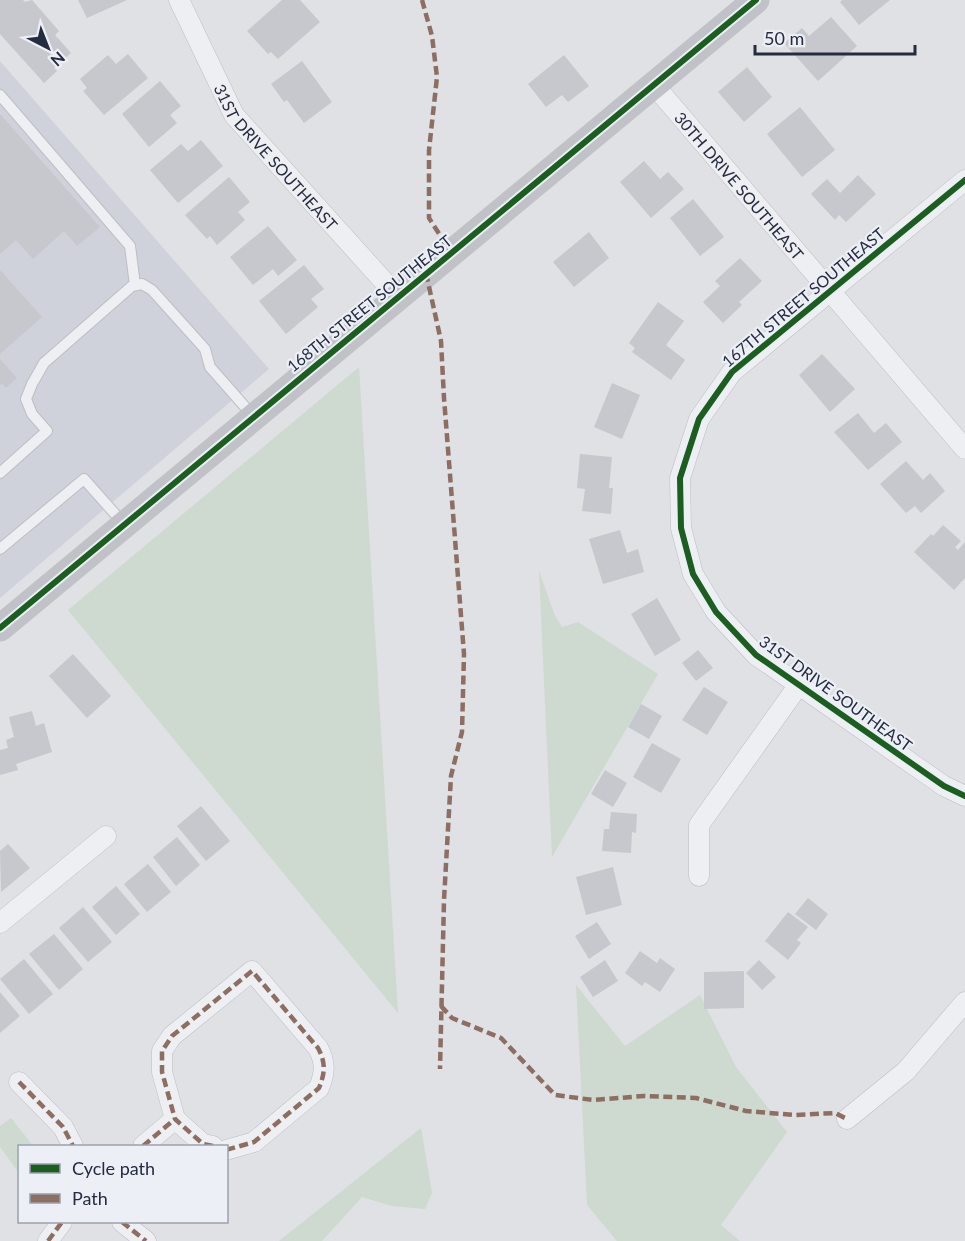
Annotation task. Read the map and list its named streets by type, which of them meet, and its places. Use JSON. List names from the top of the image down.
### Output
{
  "streets": {
    "street": [
      "31ST DRIVE SOUTHEAST",
      "30TH DRIVE SOUTHEAST",
      "167TH STREET SOUTHEAST",
      "168TH STREET SOUTHEAST"
    ]
  },
  "crossings": [
    ["31ST DRIVE SOUTHEAST", "167TH STREET SOUTHEAST"],
    ["31ST DRIVE SOUTHEAST", "168TH STREET SOUTHEAST"],
    ["30TH DRIVE SOUTHEAST", "167TH STREET SOUTHEAST"],
    ["30TH DRIVE SOUTHEAST", "168TH STREET SOUTHEAST"]
  ],
  "legend": ["Cycle path", "Path"],
  "scale_bar": "50 m",
  "north": "bottom right"
}
